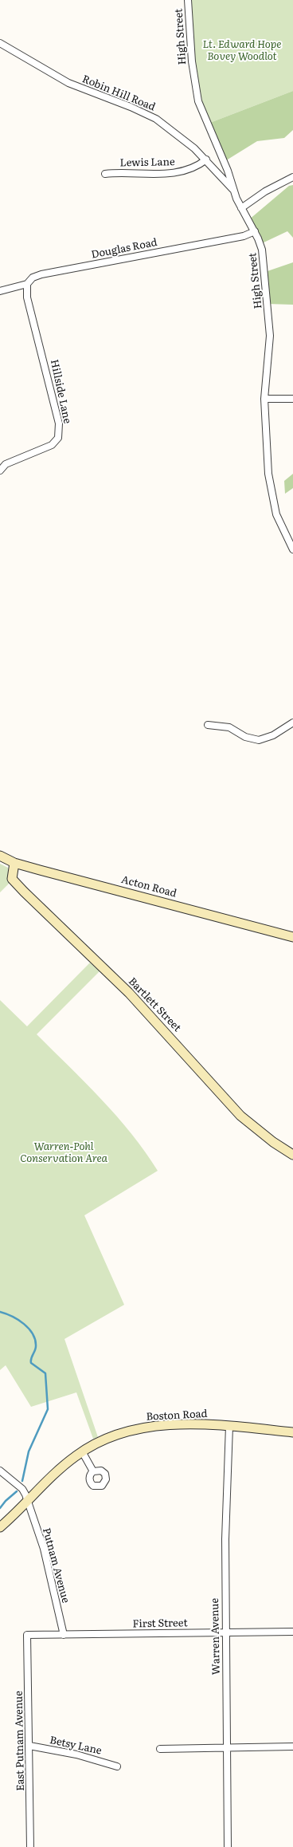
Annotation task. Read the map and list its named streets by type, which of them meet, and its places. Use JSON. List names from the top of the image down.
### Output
{
  "streets": {
    "main road": ["Acton Road", "Bartlett Street", "Boston Road"],
    "street": [
      "High Street",
      "Robin Hill Road",
      "Lewis Lane",
      "Douglas Road",
      "Hillside Lane",
      "Putnam Avenue",
      "First Street",
      "Warren Avenue",
      "East Putnam Avenue",
      "Betsy Lane"
    ]
  },
  "crossings": [
    ["High Street", "Robin Hill Road"],
    ["High Street", "Douglas Road"],
    ["Robin Hill Road", "Lewis Lane"],
    ["Douglas Road", "Hillside Lane"],
    ["Acton Road", "Bartlett Street"],
    ["Boston Road", "Putnam Avenue"],
    ["Boston Road", "Warren Avenue"],
    ["Putnam Avenue", "First Street"],
    ["First Street", "Warren Avenue"],
    ["First Street", "East Putnam Avenue"],
    ["East Putnam Avenue", "Betsy Lane"]
  ],
  "parks": ["Lt. Edward Hope Bovey Woodlot", "Warren-Pohl Conservation Area"]
}
